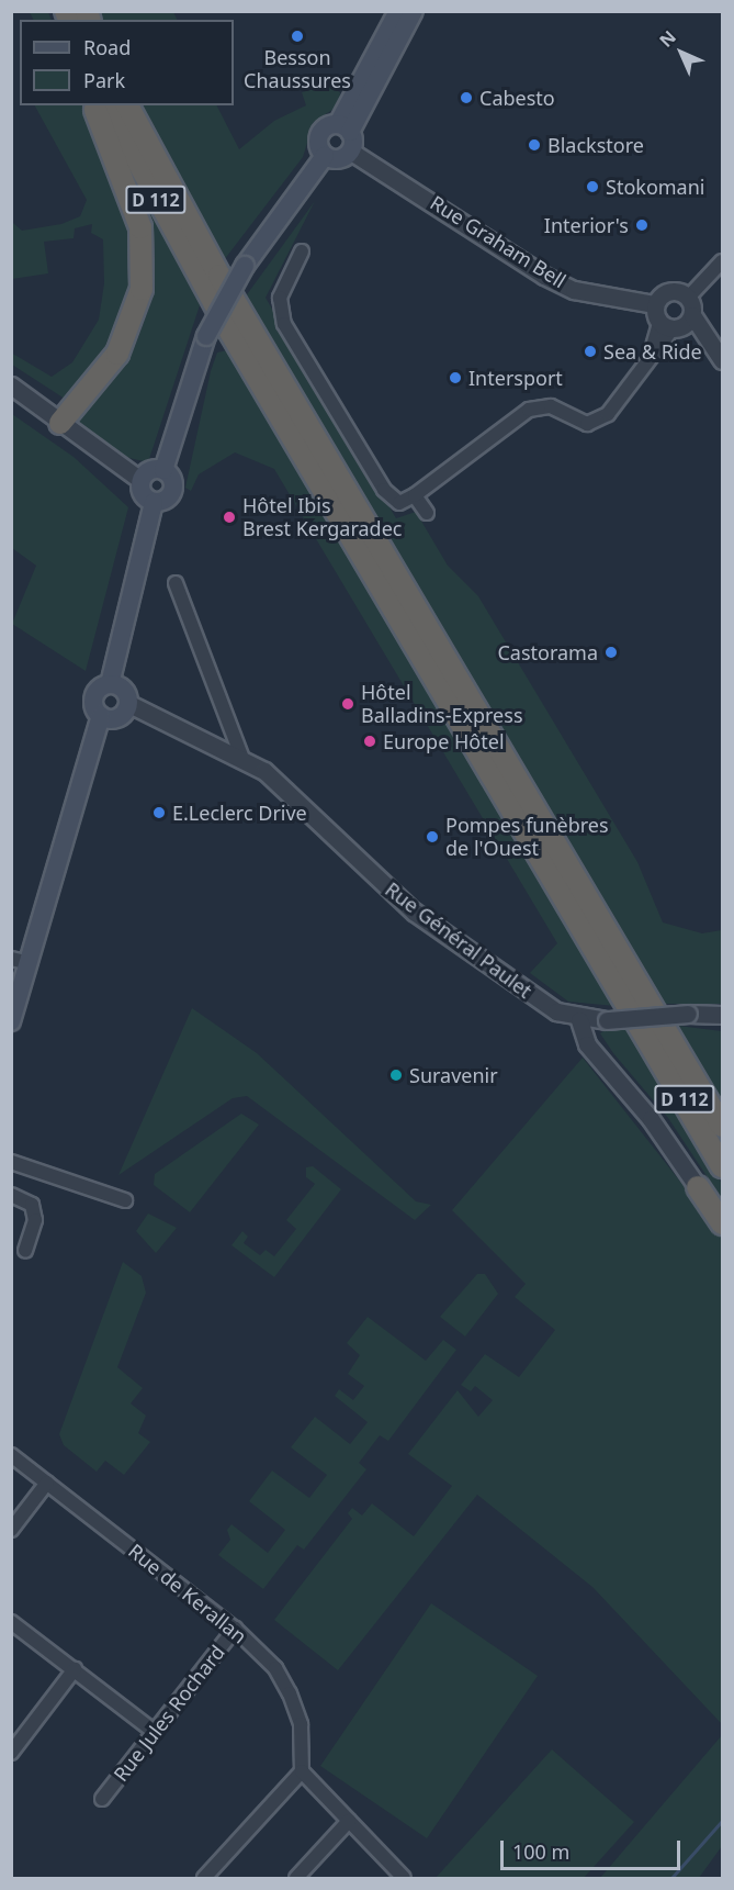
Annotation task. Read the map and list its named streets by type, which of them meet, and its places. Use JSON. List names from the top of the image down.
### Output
{
  "streets": {
    "highway": ["D 112"],
    "street": [
      "Rue Graham Bell",
      "Rue Général Paulet",
      "Rue de Kerallan",
      "Rue Jules Rochard"
    ]
  },
  "crossings": [
    ["Rue de Kerallan", "Rue Jules Rochard"]
  ],
  "places": [
    "Besson Chaussures",
    "Cabesto",
    "Blackstore",
    "Stokomani",
    "Interior's",
    "Sea & Ride",
    "Intersport",
    "Hôtel Ibis Brest Kergaradec",
    "Castorama",
    "Hôtel Balladins-Express",
    "Europe Hôtel",
    "E.Leclerc Drive",
    "Pompes funèbres de l'Ouest",
    "Suravenir"
  ],
  "legend": ["Road", "Park"],
  "scale_bar": "100 m",
  "north": "top left"
}
